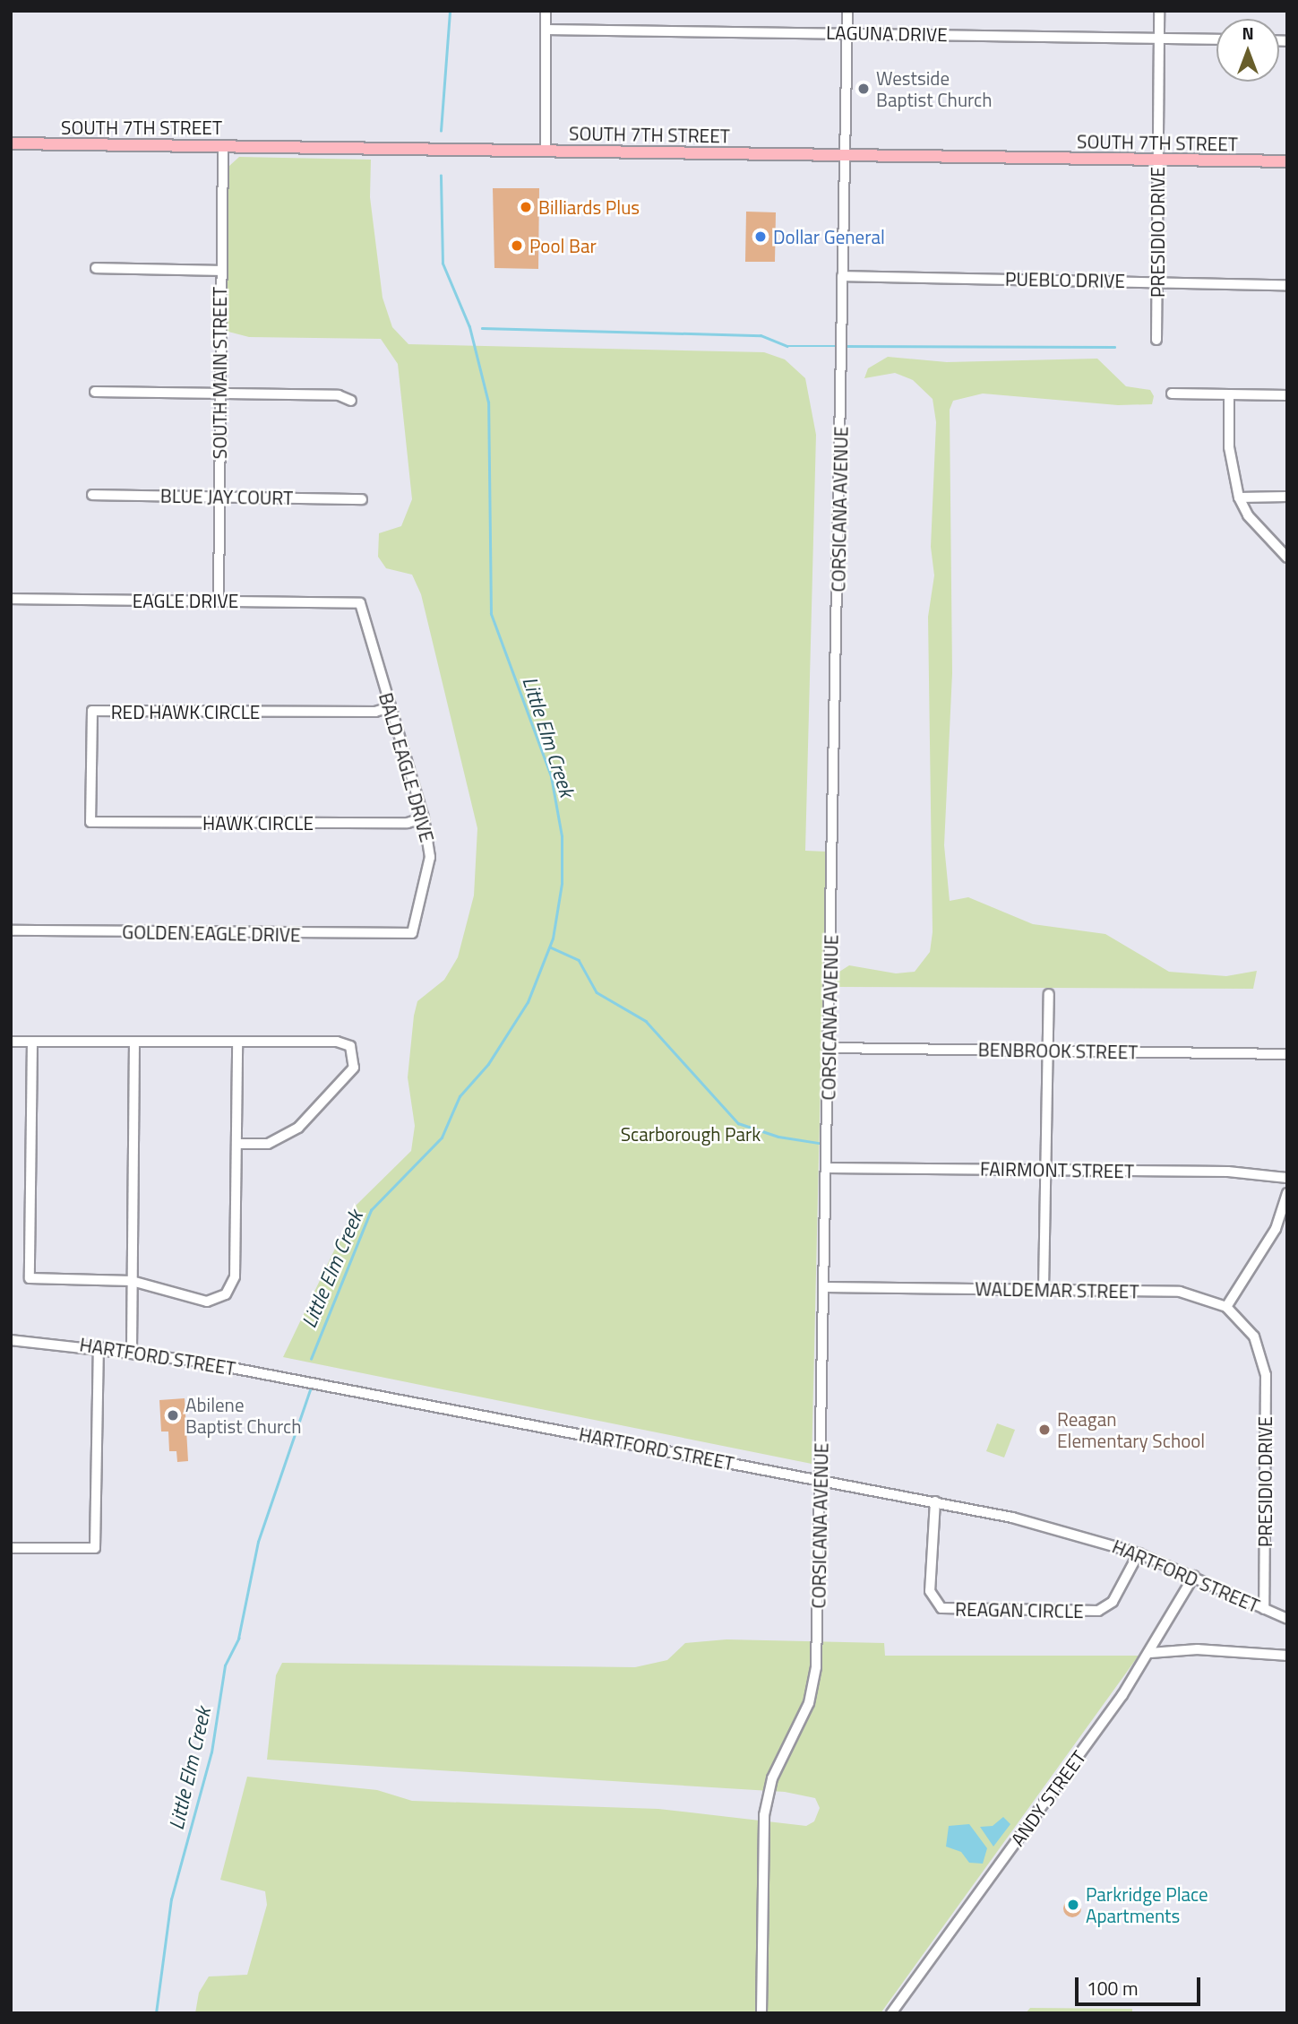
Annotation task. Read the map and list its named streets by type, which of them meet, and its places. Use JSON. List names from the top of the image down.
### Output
{
  "streets": {
    "main road": ["SOUTH 7TH STREET"],
    "street": [
      "LAGUNA DRIVE",
      "PRESIDIO DRIVE",
      "PUEBLO DRIVE",
      "SOUTH MAIN STREET",
      "BLUE JAY COURT",
      "CORSICANA AVENUE",
      "EAGLE DRIVE",
      "RED HAWK CIRCLE",
      "BALD EAGLE DRIVE",
      "HAWK CIRCLE",
      "GOLDEN EAGLE DRIVE",
      "BENBROOK STREET",
      "FAIRMONT STREET",
      "WALDEMAR STREET",
      "HARTFORD STREET",
      "REAGAN CIRCLE",
      "ANDY STREET"
    ]
  },
  "crossings": [
    ["LAGUNA DRIVE", "PRESIDIO DRIVE"],
    ["LAGUNA DRIVE", "CORSICANA AVENUE"],
    ["SOUTH 7TH STREET", "PRESIDIO DRIVE"],
    ["SOUTH 7TH STREET", "SOUTH MAIN STREET"],
    ["SOUTH 7TH STREET", "CORSICANA AVENUE"],
    ["PRESIDIO DRIVE", "PUEBLO DRIVE"],
    ["PRESIDIO DRIVE", "WALDEMAR STREET"],
    ["PRESIDIO DRIVE", "HARTFORD STREET"],
    ["PUEBLO DRIVE", "CORSICANA AVENUE"],
    ["SOUTH MAIN STREET", "BLUE JAY COURT"],
    ["SOUTH MAIN STREET", "EAGLE DRIVE"],
    ["CORSICANA AVENUE", "BENBROOK STREET"],
    ["CORSICANA AVENUE", "FAIRMONT STREET"],
    ["CORSICANA AVENUE", "WALDEMAR STREET"],
    ["CORSICANA AVENUE", "HARTFORD STREET"],
    ["EAGLE DRIVE", "BALD EAGLE DRIVE"],
    ["RED HAWK CIRCLE", "BALD EAGLE DRIVE"],
    ["RED HAWK CIRCLE", "HAWK CIRCLE"],
    ["BALD EAGLE DRIVE", "HAWK CIRCLE"],
    ["BALD EAGLE DRIVE", "GOLDEN EAGLE DRIVE"],
    ["HARTFORD STREET", "REAGAN CIRCLE"],
    ["HARTFORD STREET", "ANDY STREET"]
  ],
  "water": ["Little Elm Creek"],
  "parks": ["Scarborough Park"],
  "places": [
    "Westside Baptist Church",
    "Billiards Plus",
    "Dollar General",
    "Pool Bar",
    "Abilene Baptist Church",
    "Reagan Elementary School",
    "Parkridge Place Apartments"
  ],
  "scale_bar": "100 m",
  "north": "top"
}
